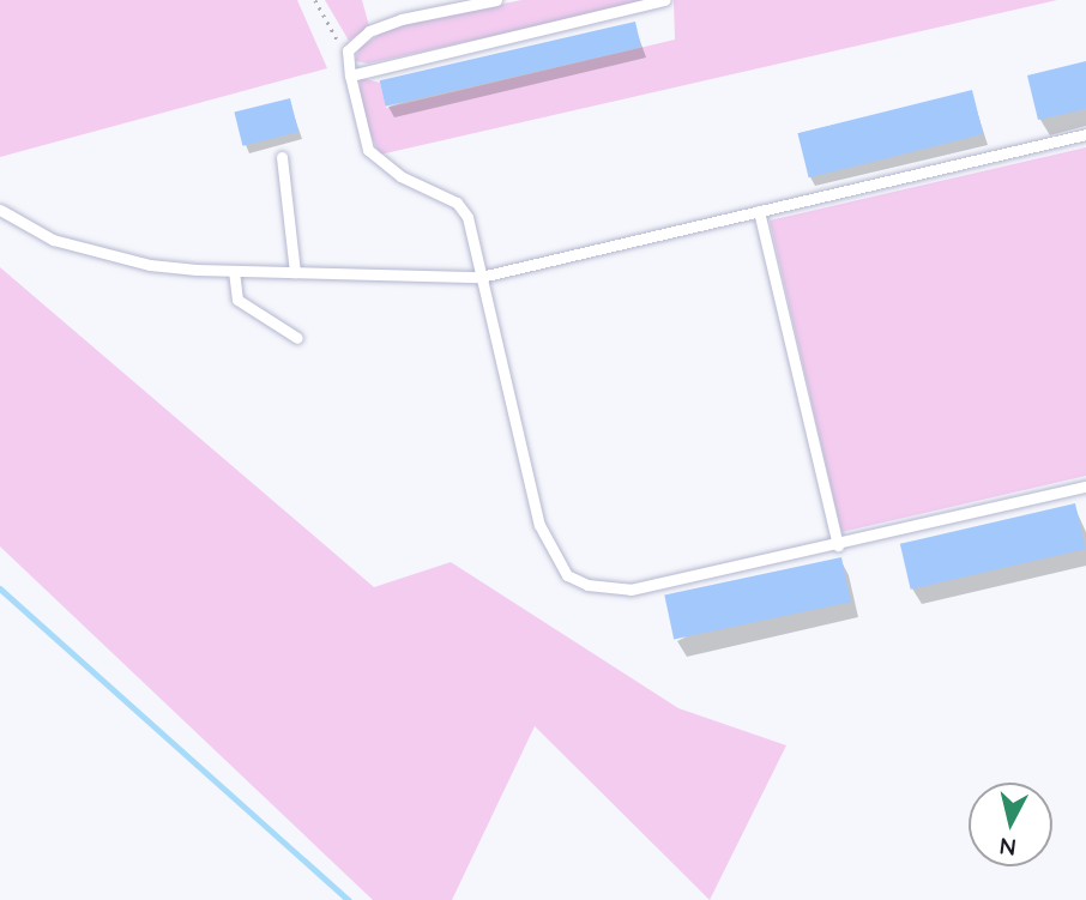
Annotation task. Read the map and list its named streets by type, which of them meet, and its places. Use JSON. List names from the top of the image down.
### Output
{
  "north": "bottom"
}
